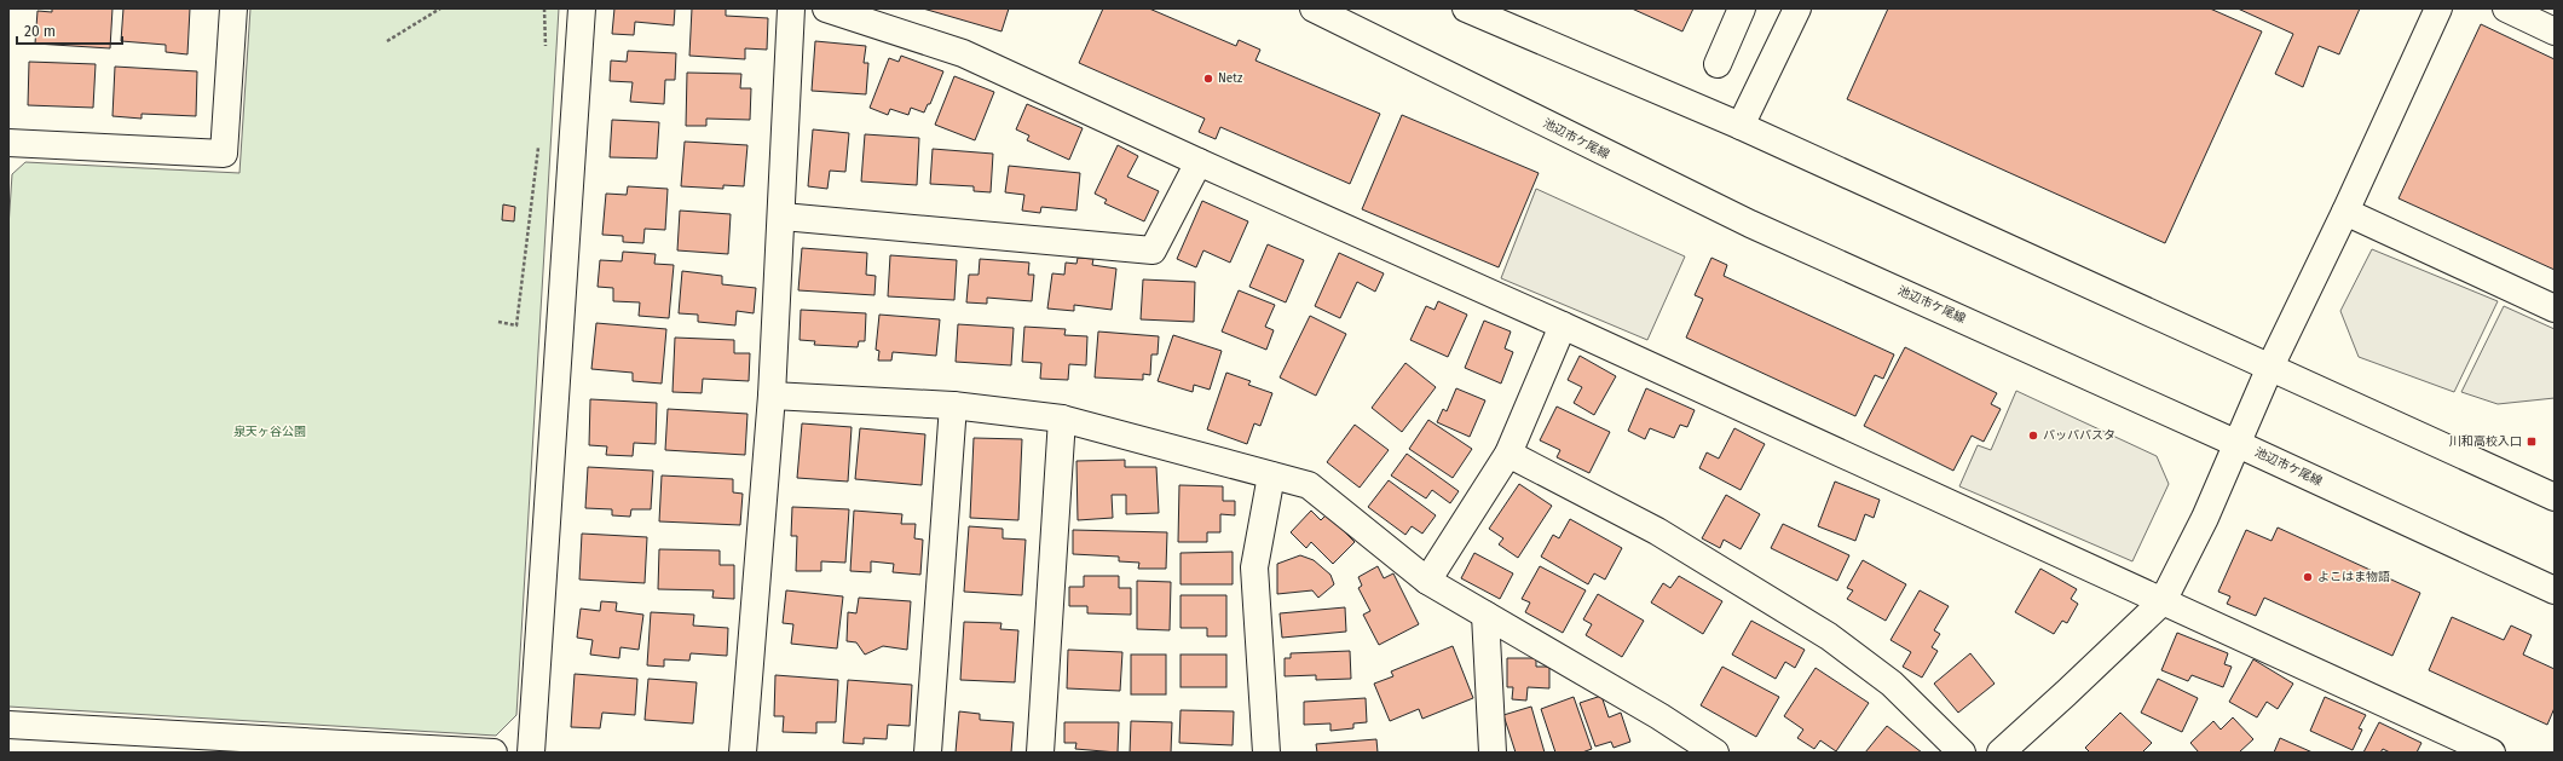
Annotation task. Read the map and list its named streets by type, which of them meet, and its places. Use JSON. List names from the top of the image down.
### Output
{
  "streets": {
    "street": ["池辺市ケ尾線"]
  },
  "parks": ["泉天ヶ谷公園"],
  "places": {
    "other": ["Netz", "パッパパスタ", "よこはま物語"],
    "transit": ["川和高校入口"]
  },
  "scale_bar": "20 m"
}
